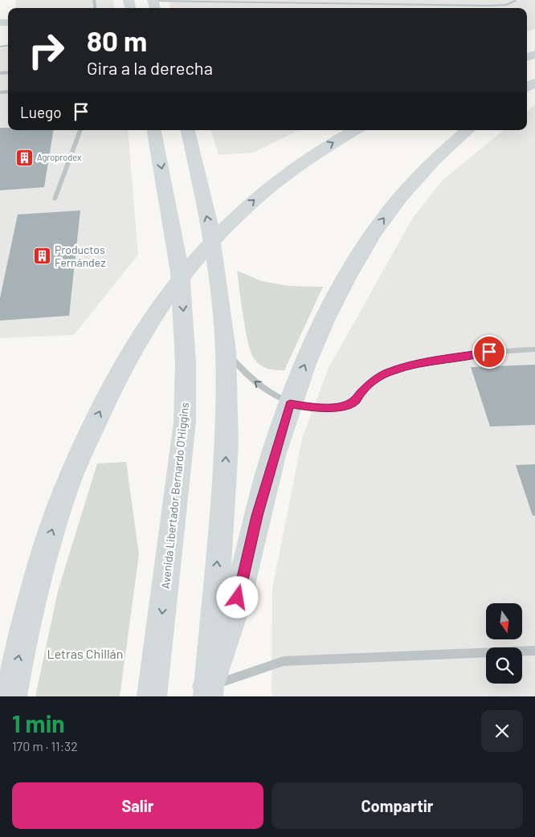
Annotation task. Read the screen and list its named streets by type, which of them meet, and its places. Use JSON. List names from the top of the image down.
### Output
{
  "streets": {
    "main road": ["Avenida Libertador Bernardo O'Higgins"]
  },
  "parks": ["Letras Chillán"],
  "places": {
    "building": ["Agroprodex", "Productos Fernández"]
  },
  "north": "bottom",
  "page": {
    "turn": ["80 m", "Gira a la derecha"],
    "then": "Luego",
    "heading": ["1 min", "170 m · 11:32"],
    "buttons": ["Salir", "Compartir"]
  }
}
